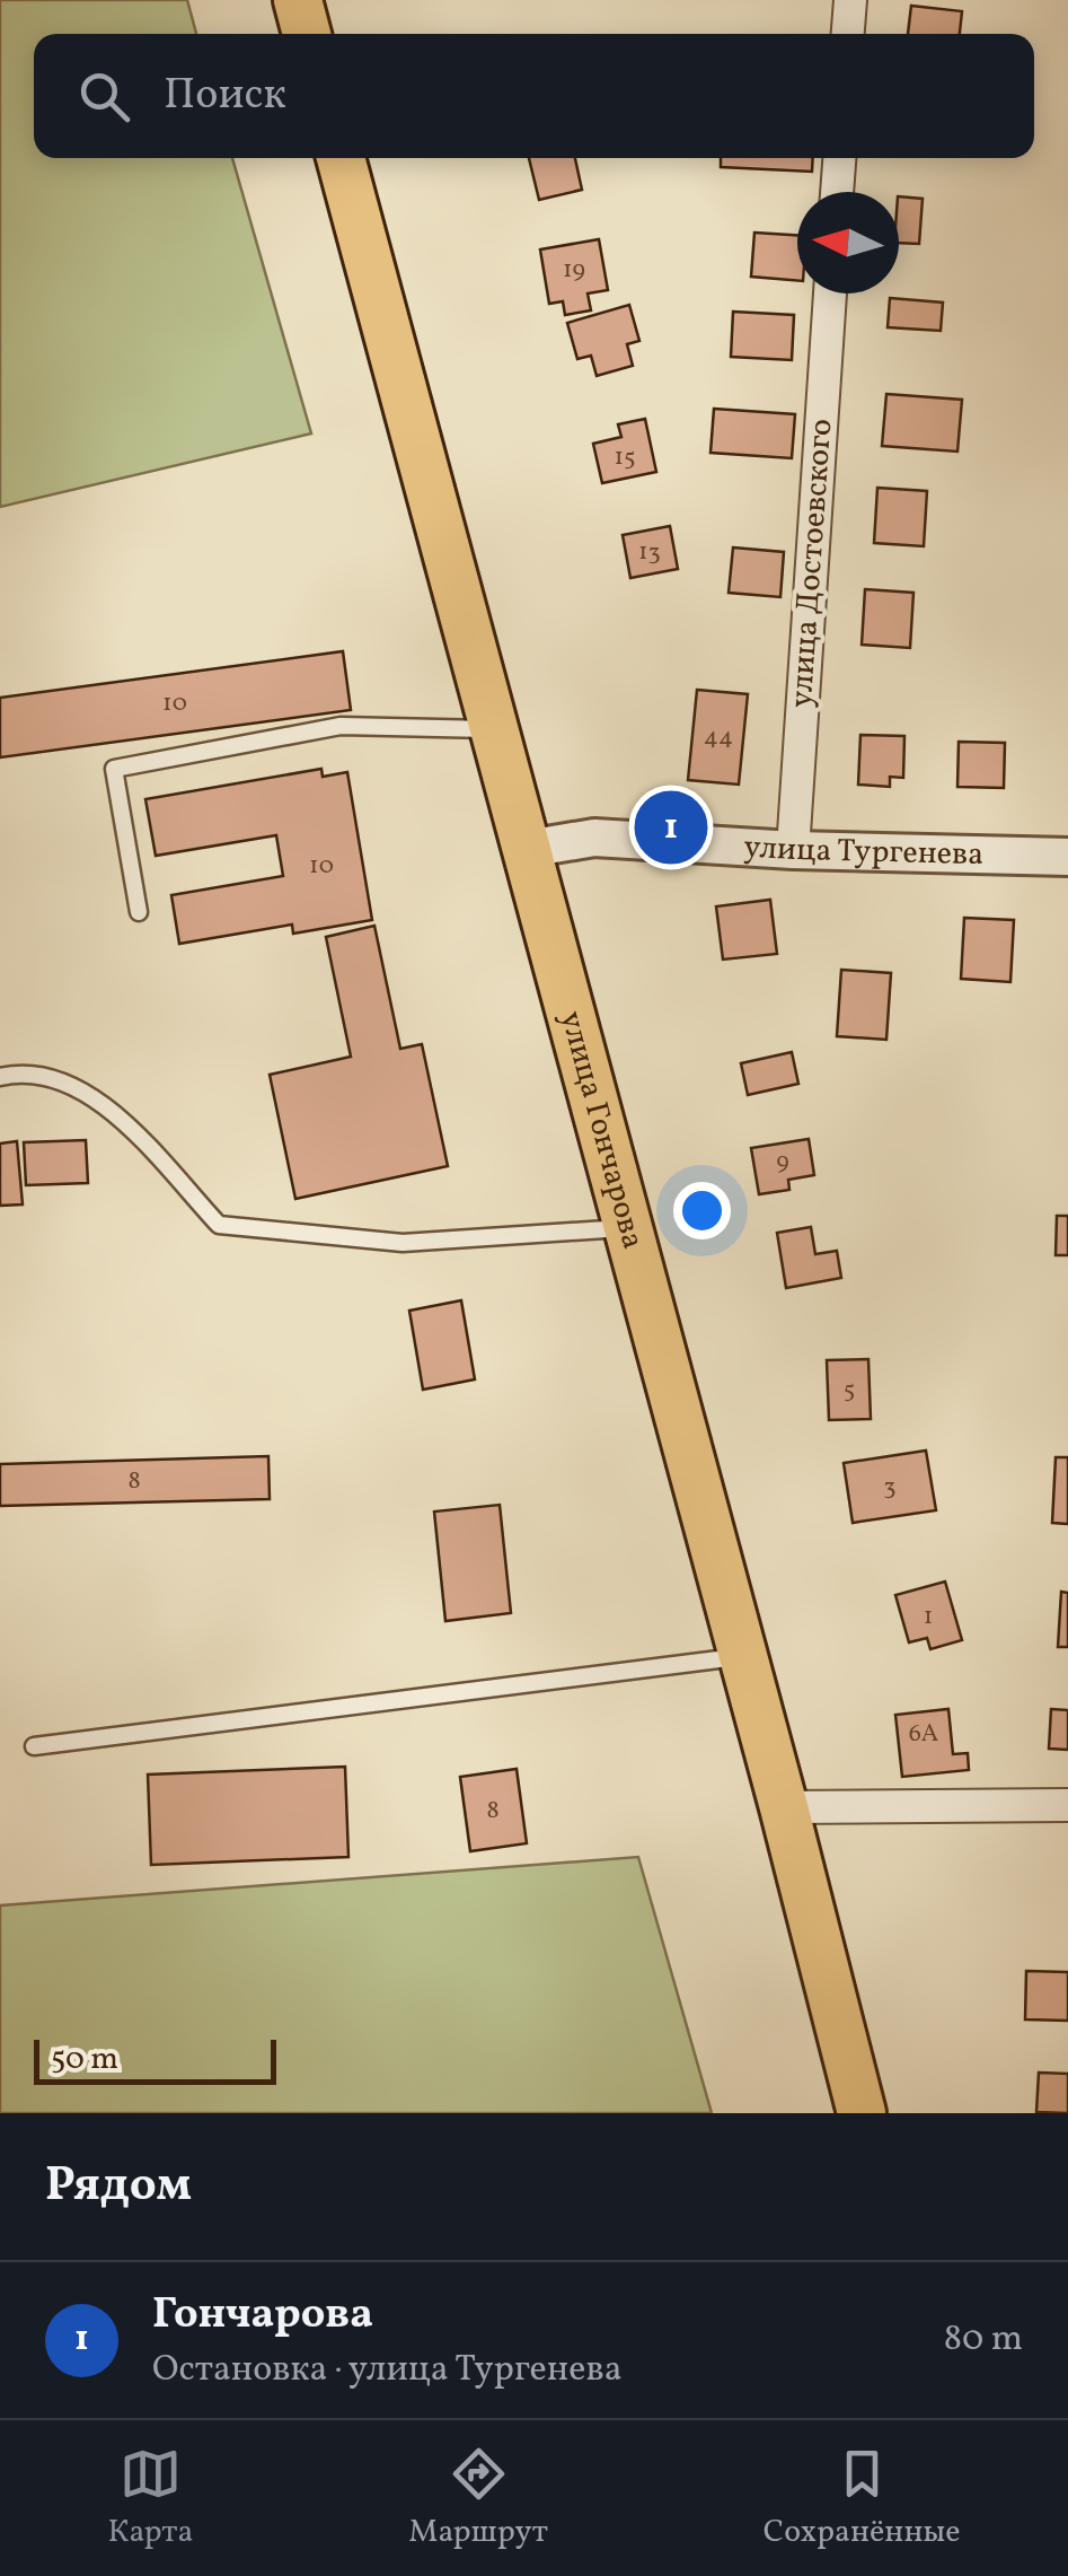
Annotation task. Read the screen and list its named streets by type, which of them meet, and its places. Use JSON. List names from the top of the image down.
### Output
{
  "streets": {
    "main road": ["улица Гончарова"],
    "street": ["улица Достоевского", "улица Тургенева"]
  },
  "crossings": [
    ["улица Достоевского", "улица Тургенева"],
    ["улица Тургенева", "улица Гончарова"]
  ],
  "house_numbers": [
    "19",
    "15",
    "13",
    "10",
    "44",
    "10",
    "9",
    "5",
    "8",
    "3",
    "1",
    "6А",
    "8"
  ],
  "scale_bar": "50 m",
  "north": "left",
  "page": {
    "search": "Поиск",
    "pins": "1",
    "scale": "50 m",
    "heading": "Рядом",
    "list": [
      {
        "mark": "1",
        "name": "Гончарова",
        "note": "Остановка · улица Тургенева",
        "value": "80 m"
      }
    ],
    "nav": ["Карта", "Маршрут", "Сохранённые"]
  }
}
